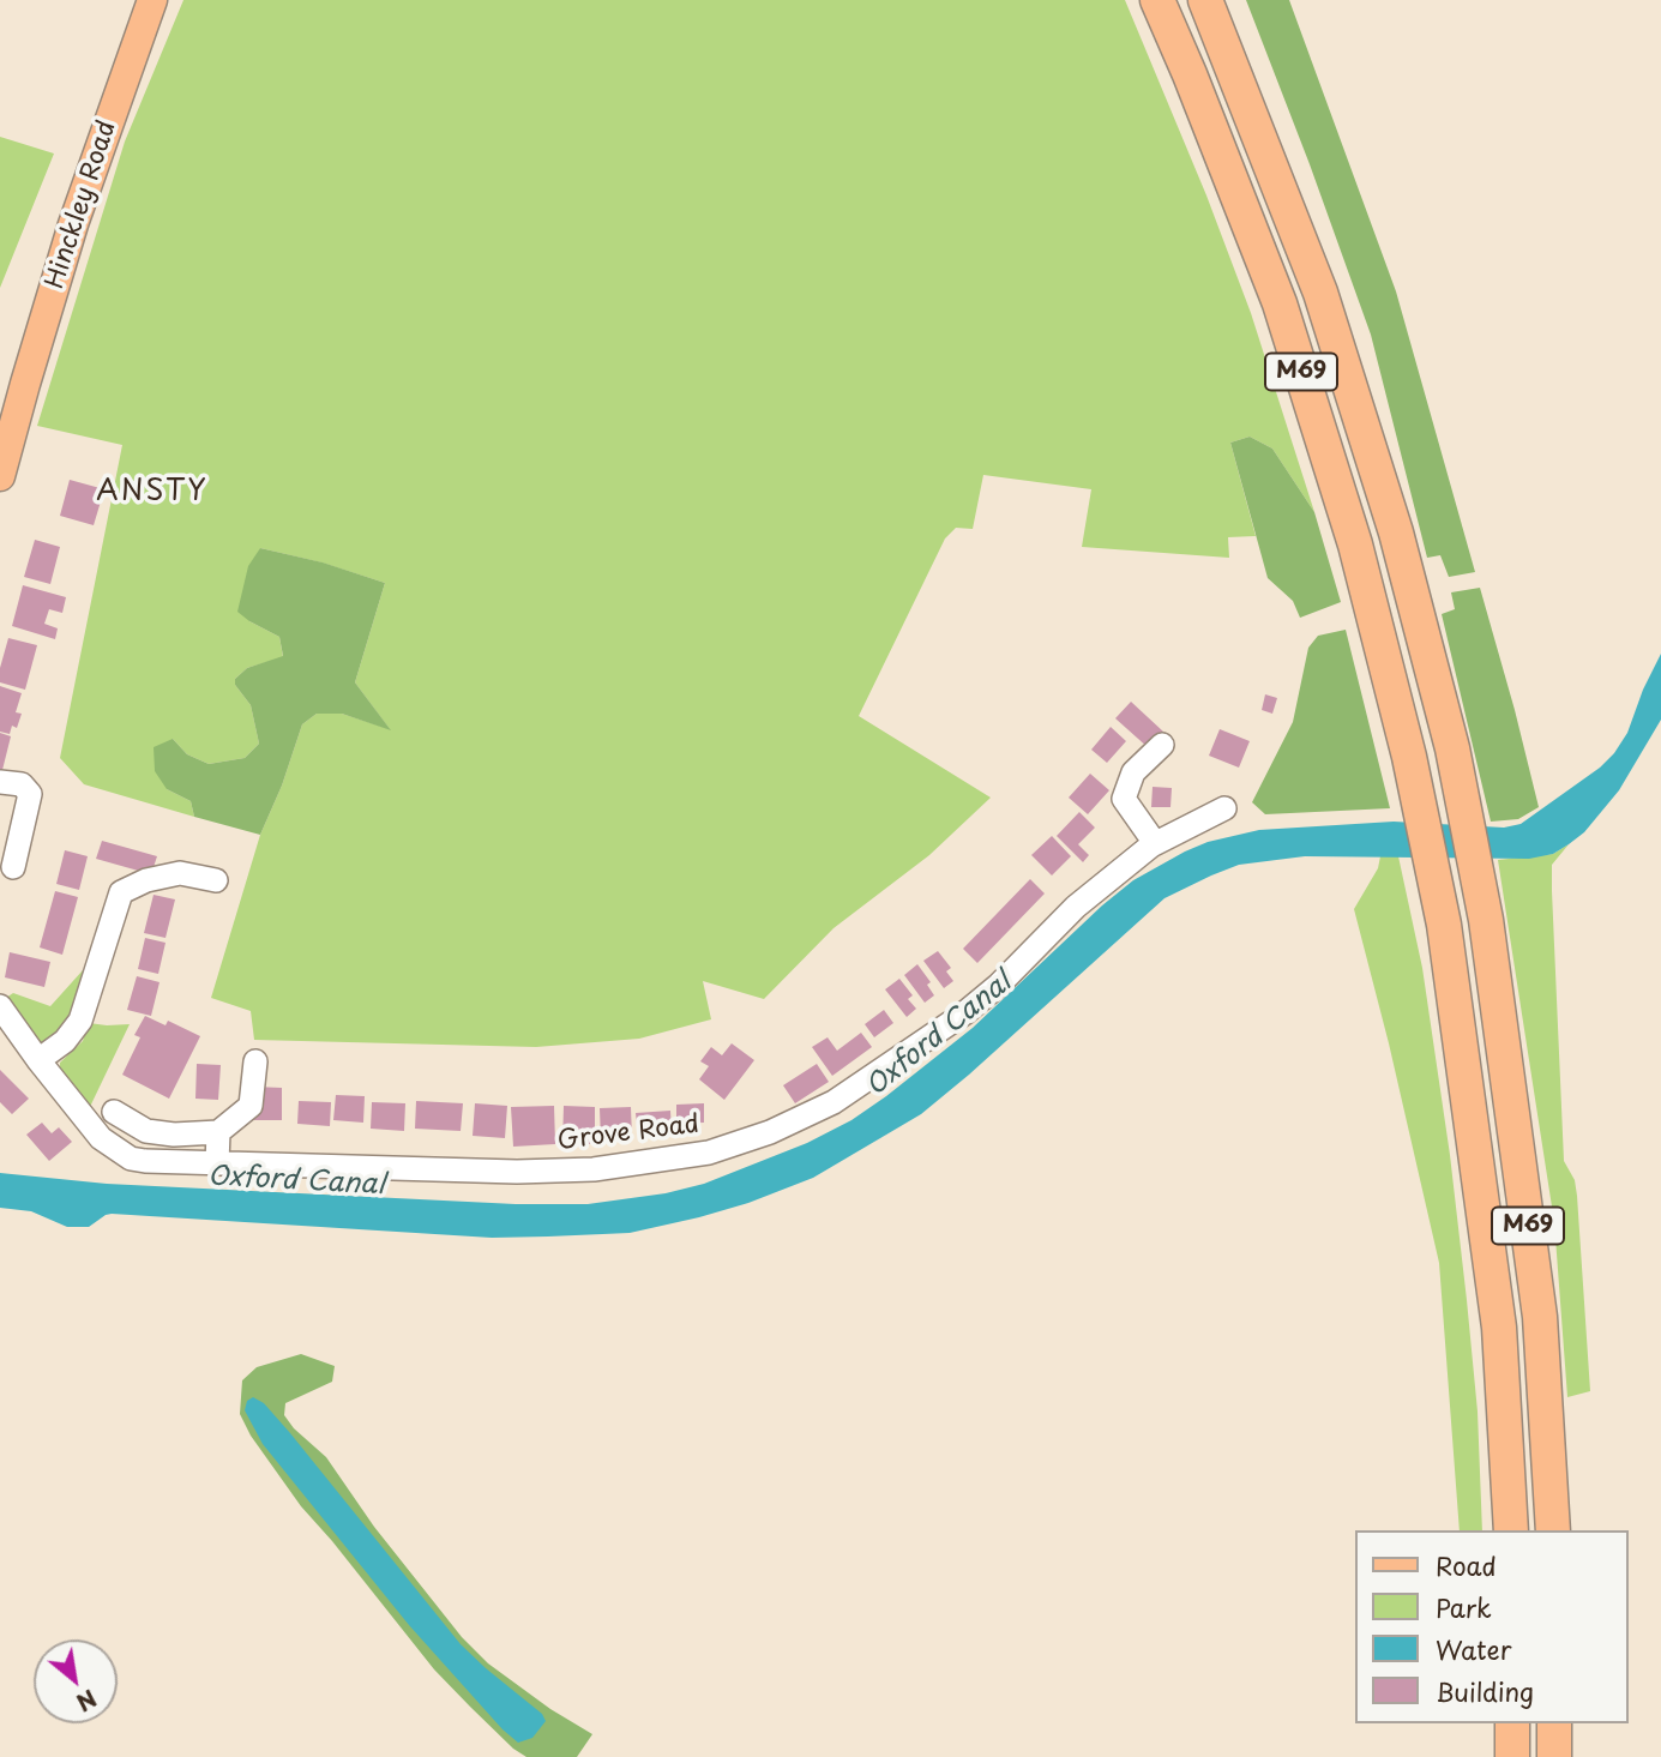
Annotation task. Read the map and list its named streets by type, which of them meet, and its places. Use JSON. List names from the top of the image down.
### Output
{
  "streets": {
    "highway": ["M69"],
    "main road": ["Hinckley Road"],
    "street": ["Grove Road"]
  },
  "districts": ["ANSTY"],
  "water": ["Oxford Canal"],
  "legend": [
    "Road",
    "Park",
    "Water",
    "Building"
  ],
  "north": "bottom right"
}
